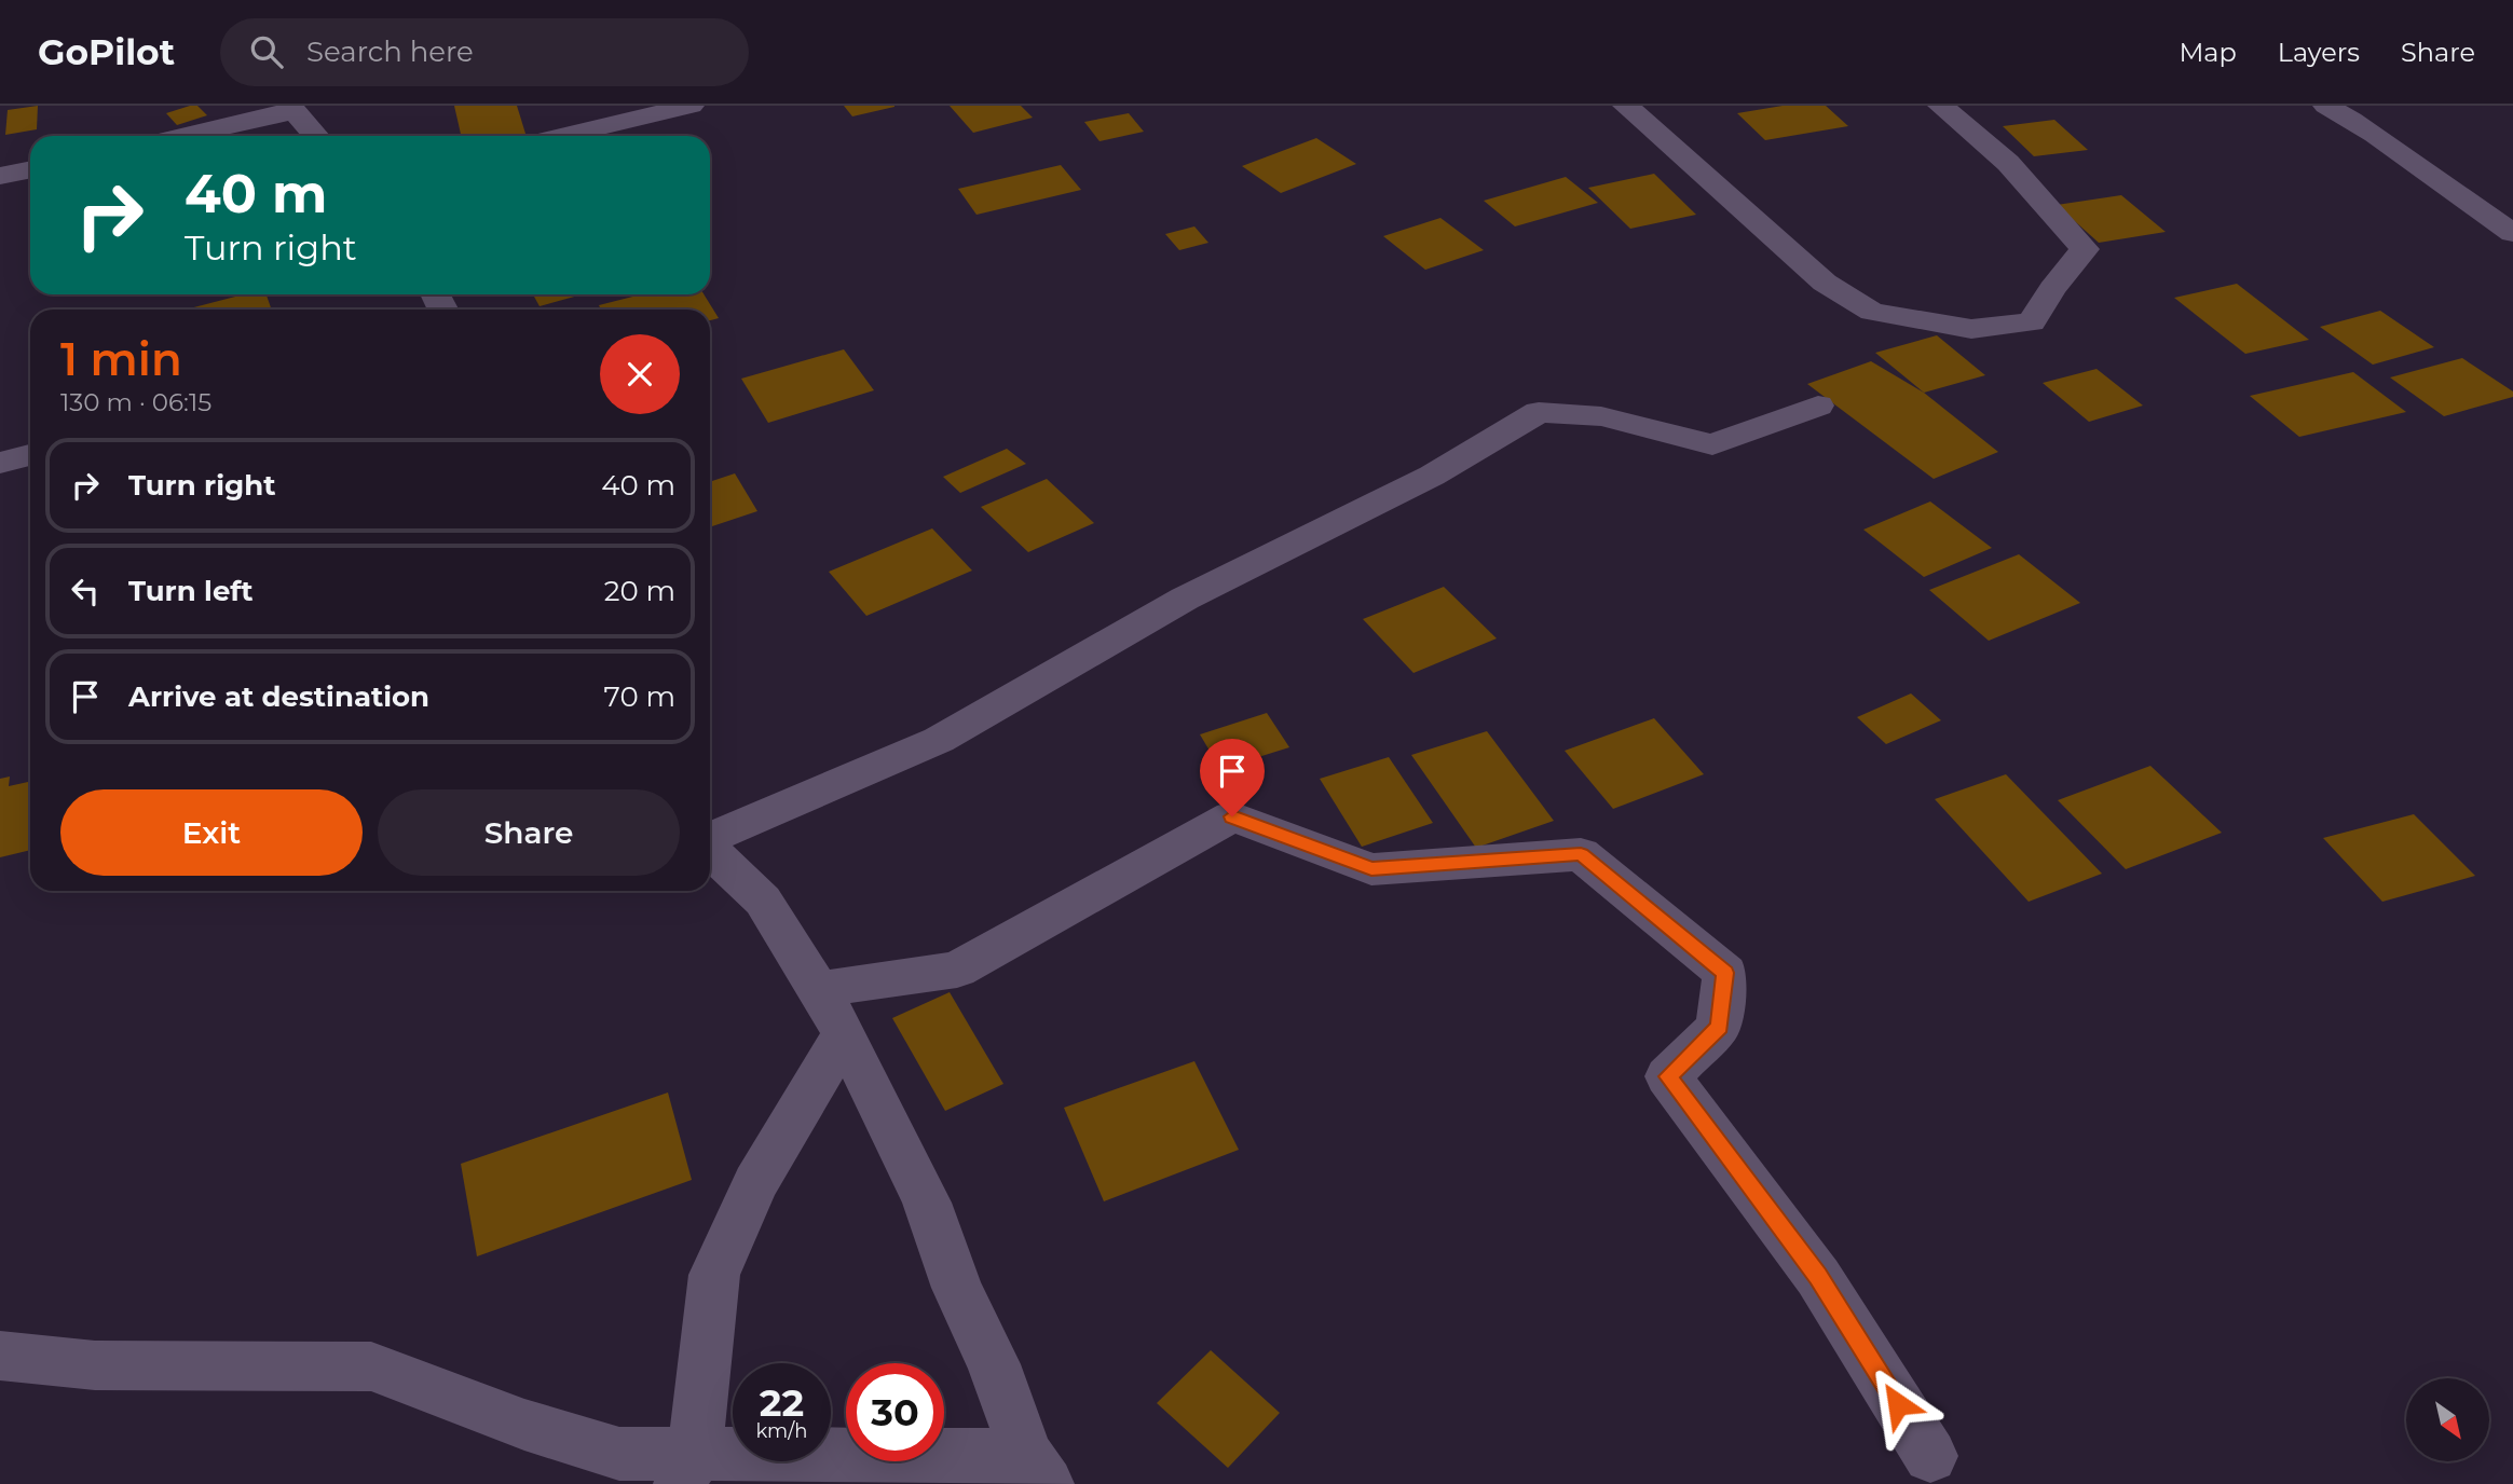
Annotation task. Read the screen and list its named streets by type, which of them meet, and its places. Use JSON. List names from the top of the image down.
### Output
{
  "north": "bottom right",
  "page": {
    "header": "GoPilot",
    "search": "Search here",
    "nav": ["Map", "Layers", "Share"],
    "turn": ["40 m", "Turn right"],
    "heading": ["1 min", "130 m · 06:15"],
    "list": [
      {
        "name": "Turn right",
        "value": "40 m"
      },
      {
        "name": "Turn left",
        "value": "20 m"
      },
      {
        "name": "Arrive at destination",
        "value": "70 m"
      }
    ],
    "buttons": ["Exit", "Share"],
    "speed": "22 km/h",
    "limit": "30"
  }
}
